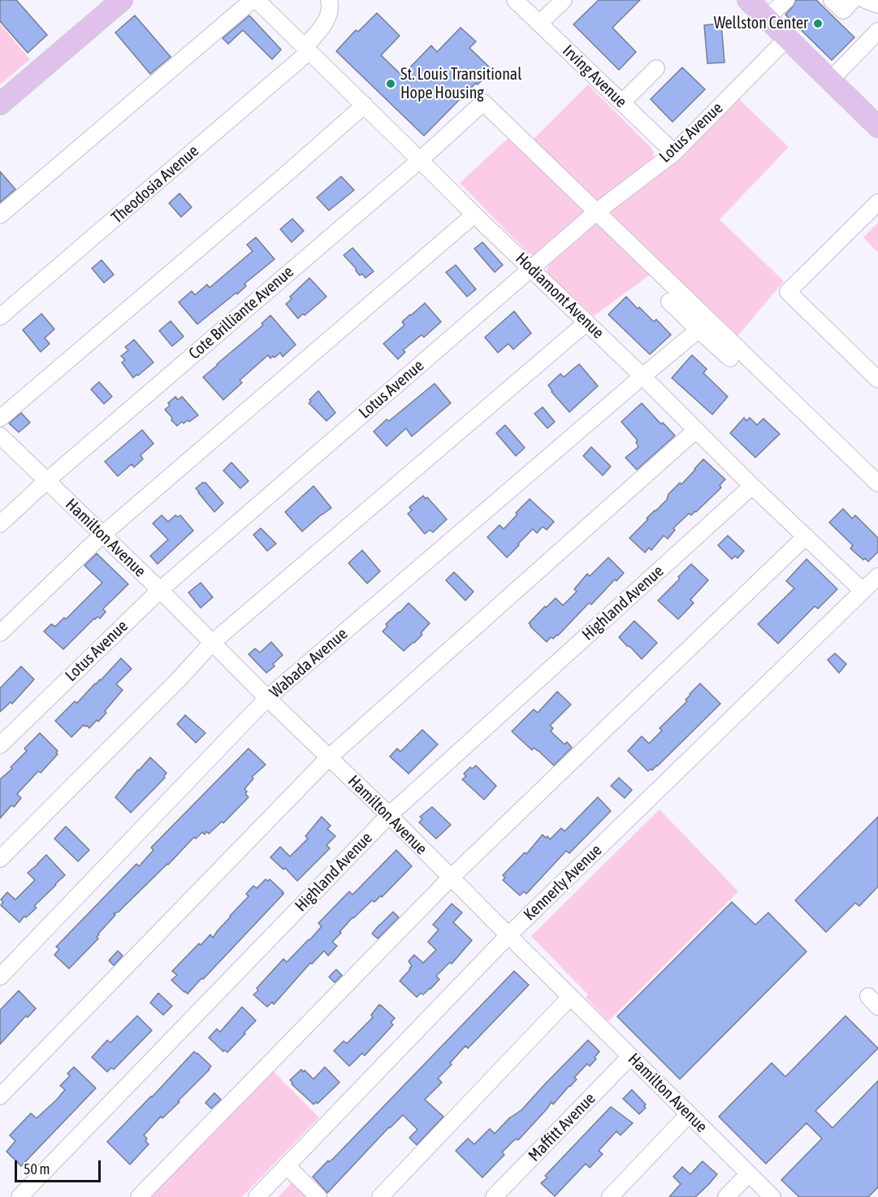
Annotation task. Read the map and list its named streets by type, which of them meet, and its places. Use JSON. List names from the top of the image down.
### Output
{
  "streets": {
    "street": [
      "Irving Avenue",
      "Lotus Avenue",
      "Theodosia Avenue",
      "Hodiamont Avenue",
      "Cote Brilliante Avenue",
      "Hamilton Avenue",
      "Highland Avenue",
      "Wabada Avenue",
      "Kennerly Avenue",
      "Maffitt Avenue"
    ]
  },
  "crossings": [
    ["Irving Avenue", "Lotus Avenue"],
    ["Lotus Avenue", "Hodiamont Avenue"],
    ["Lotus Avenue", "Cote Brilliante Avenue"],
    ["Lotus Avenue", "Hamilton Avenue"],
    ["Theodosia Avenue", "Hodiamont Avenue"],
    ["Hodiamont Avenue", "Cote Brilliante Avenue"],
    ["Hodiamont Avenue", "Highland Avenue"],
    ["Hodiamont Avenue", "Wabada Avenue"],
    ["Hodiamont Avenue", "Kennerly Avenue"],
    ["Cote Brilliante Avenue", "Hamilton Avenue"],
    ["Hamilton Avenue", "Highland Avenue"],
    ["Hamilton Avenue", "Wabada Avenue"],
    ["Hamilton Avenue", "Kennerly Avenue"],
    ["Hamilton Avenue", "Maffitt Avenue"]
  ],
  "places": ["Wellston Center", "St. Louis Transitional Hope Housing"],
  "scale_bar": "50 m"
}
